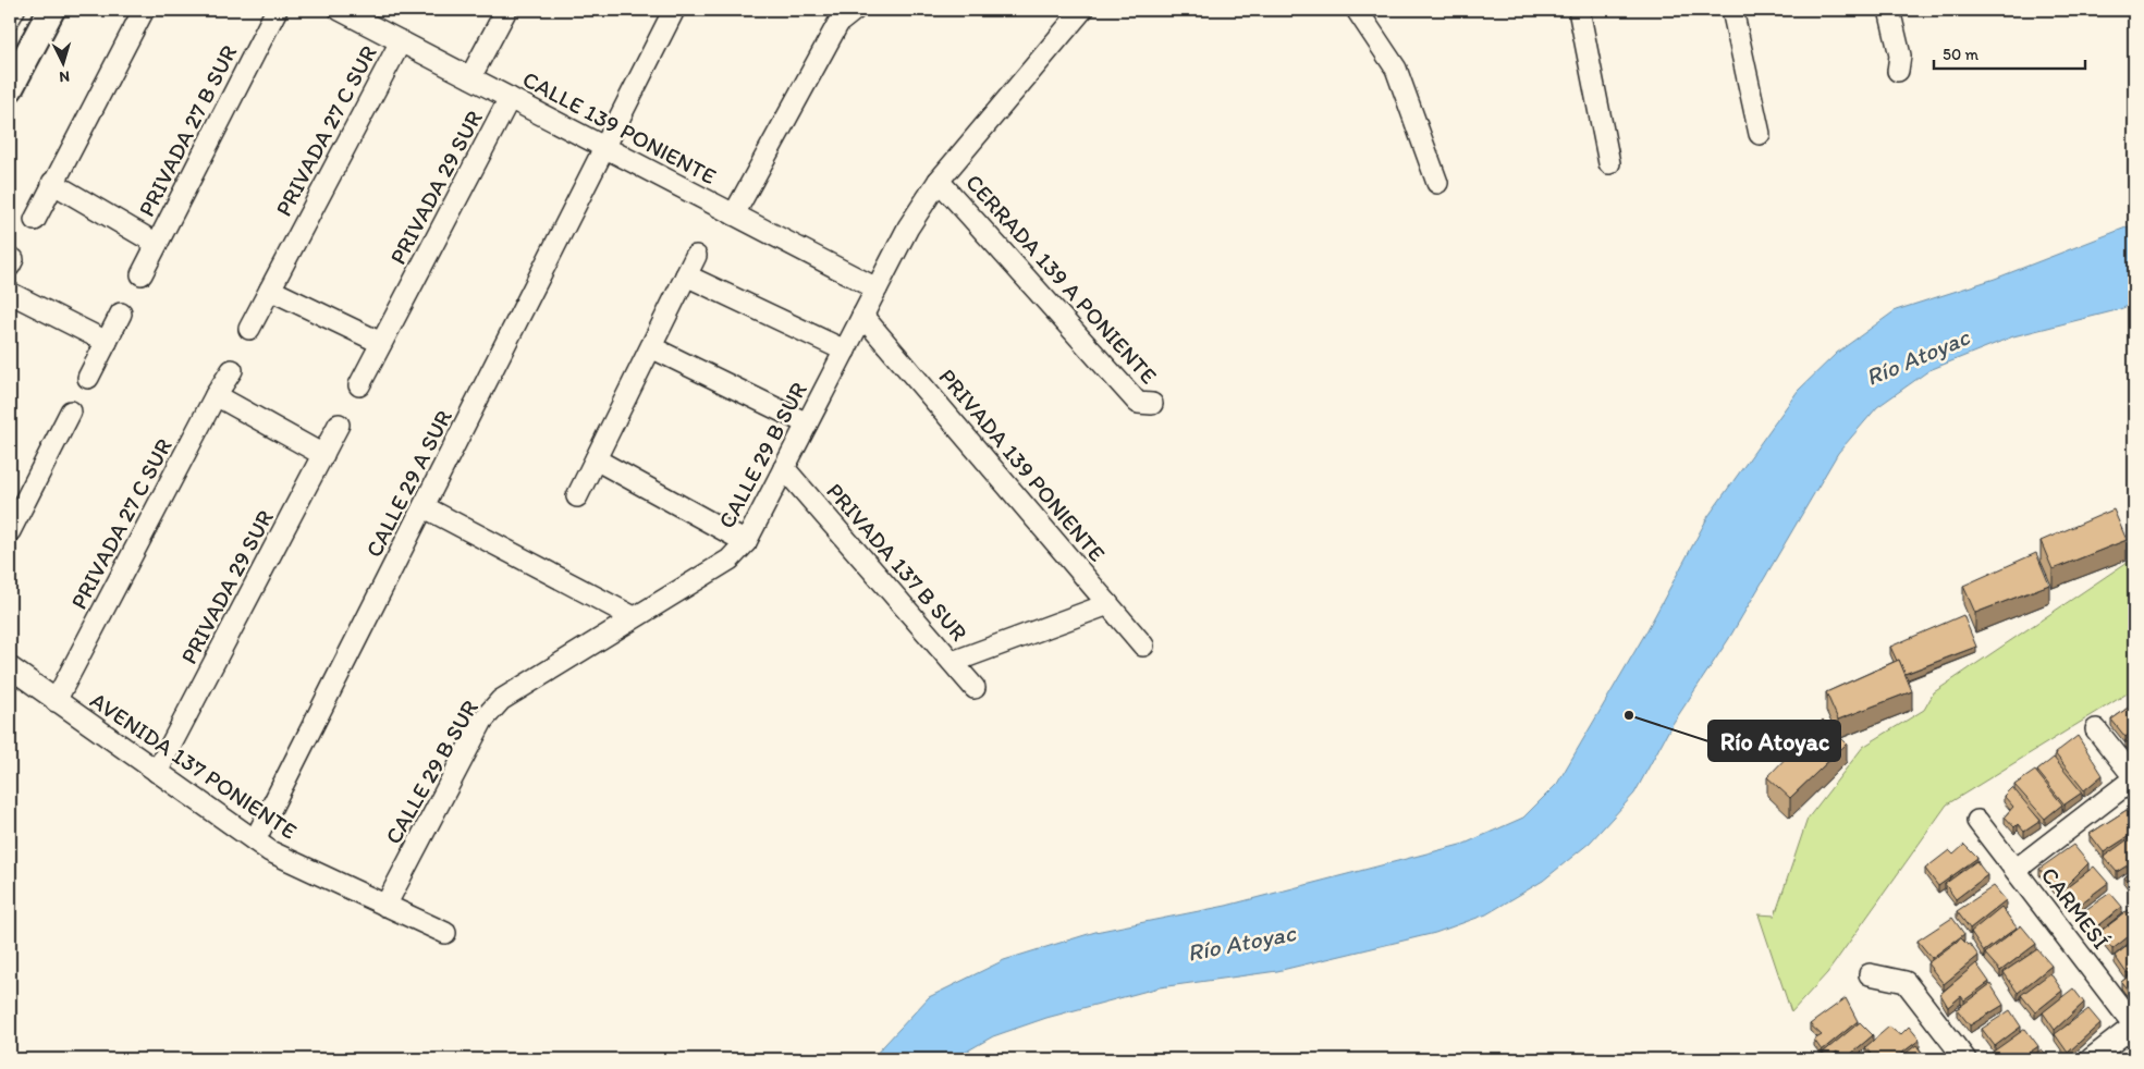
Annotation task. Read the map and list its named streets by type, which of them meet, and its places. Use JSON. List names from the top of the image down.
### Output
{
  "streets": {
    "street": [
      "CALLE 139 PONIENTE",
      "PRIVADA 27 B SUR",
      "PRIVADA 27 C SUR",
      "PRIVADA 29 SUR",
      "CERRADA 139 A PONIENTE",
      "CALLE 29 B SUR",
      "PRIVADA 139 PONIENTE",
      "CALLE 29 A SUR",
      "PRIVADA 137 B SUR",
      "AVENIDA 137 PONIENTE",
      "CARMESÍ"
    ]
  },
  "crossings": [
    ["CALLE 139 PONIENTE", "PRIVADA 27 C SUR"],
    ["CALLE 139 PONIENTE", "PRIVADA 29 SUR"],
    ["CALLE 139 PONIENTE", "CALLE 29 B SUR"],
    ["CALLE 139 PONIENTE", "CALLE 29 A SUR"],
    ["PRIVADA 27 C SUR", "AVENIDA 137 PONIENTE"],
    ["PRIVADA 29 SUR", "AVENIDA 137 PONIENTE"],
    ["CERRADA 139 A PONIENTE", "CALLE 29 B SUR"],
    ["CALLE 29 B SUR", "PRIVADA 139 PONIENTE"],
    ["CALLE 29 B SUR", "PRIVADA 137 B SUR"],
    ["CALLE 29 B SUR", "AVENIDA 137 PONIENTE"],
    ["CALLE 29 A SUR", "AVENIDA 137 PONIENTE"]
  ],
  "water": ["Río Atoyac"],
  "places": ["Río Atoyac"],
  "scale_bar": "50 m",
  "north": "bottom"
}
